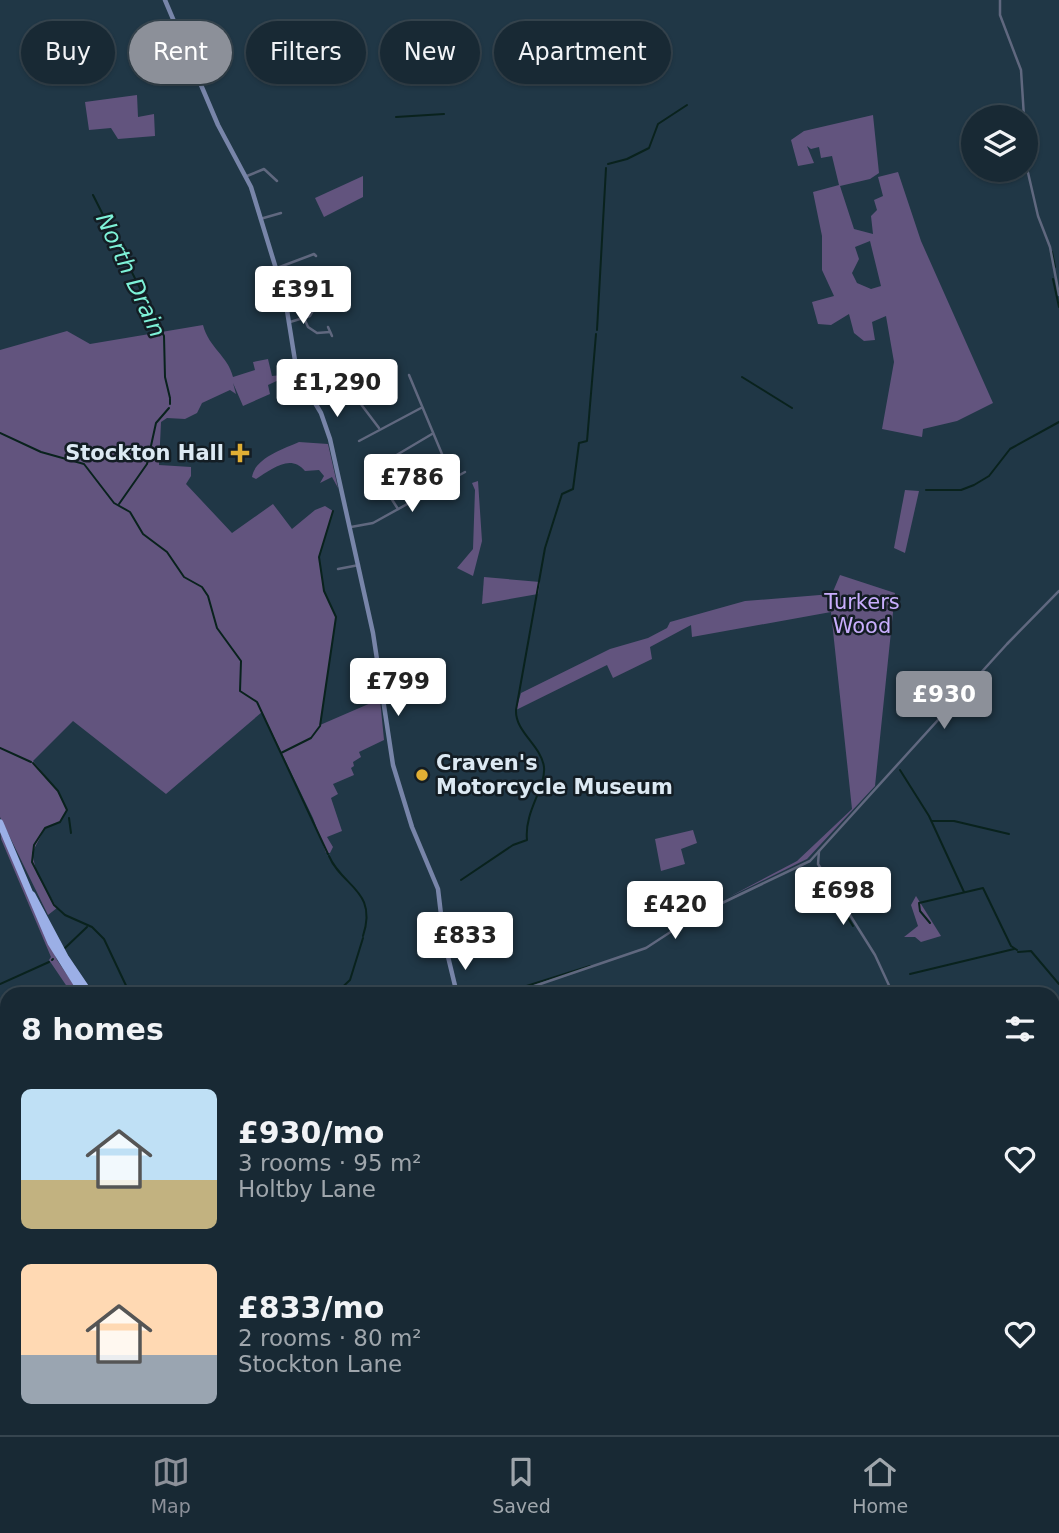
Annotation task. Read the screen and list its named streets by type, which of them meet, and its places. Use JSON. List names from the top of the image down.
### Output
{
  "water": ["North Drain"],
  "parks": ["Turkers Wood"],
  "places": {
    "health": ["Stockton Hall"],
    "other": ["Craven's Motorcycle Museum"]
  },
  "page": {
    "chip": [
      "Buy",
      "Rent",
      "Filters",
      "New",
      "Apartment"
    ],
    "price": [
      "£391",
      "£1,290",
      "£786",
      "£799",
      "£930",
      "£698",
      "£420",
      "£833"
    ],
    "heading": "8 homes",
    "list": [
      {
        "name": "£930/mo",
        "note": "3 rooms · 95 m² · Holtby Lane"
      },
      {
        "name": "£833/mo",
        "note": "2 rooms · 80 m² · Stockton Lane"
      }
    ],
    "tabs": ["Map", "Saved", "Home"]
  }
}
